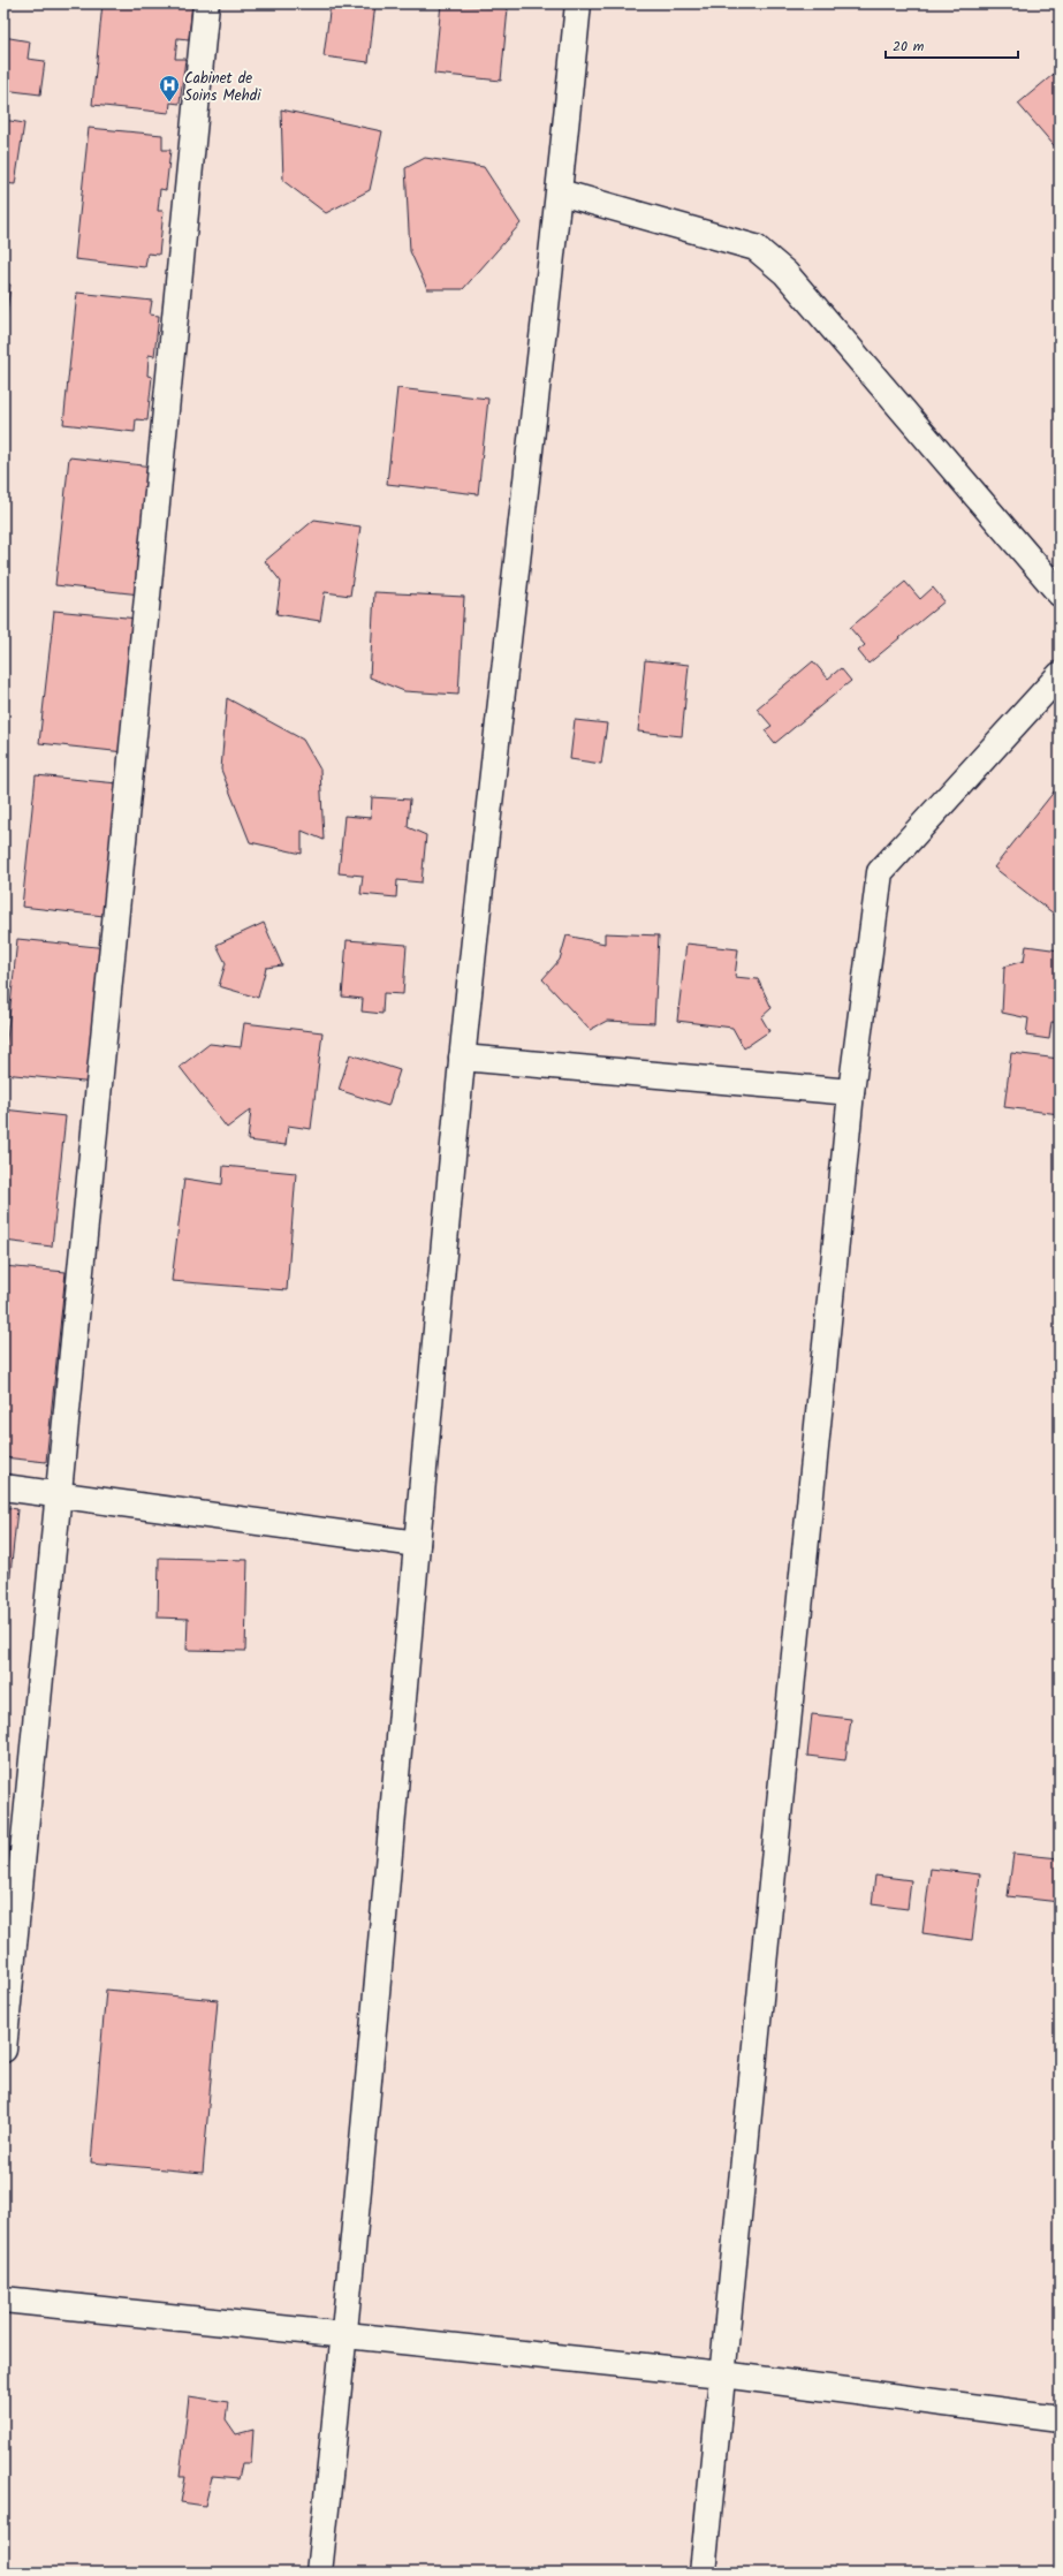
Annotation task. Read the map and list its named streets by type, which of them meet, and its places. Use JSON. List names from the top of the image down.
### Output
{
  "places": {
    "hospital": ["Cabinet de Soins Mehdi"]
  },
  "scale_bar": "20 m"
}
